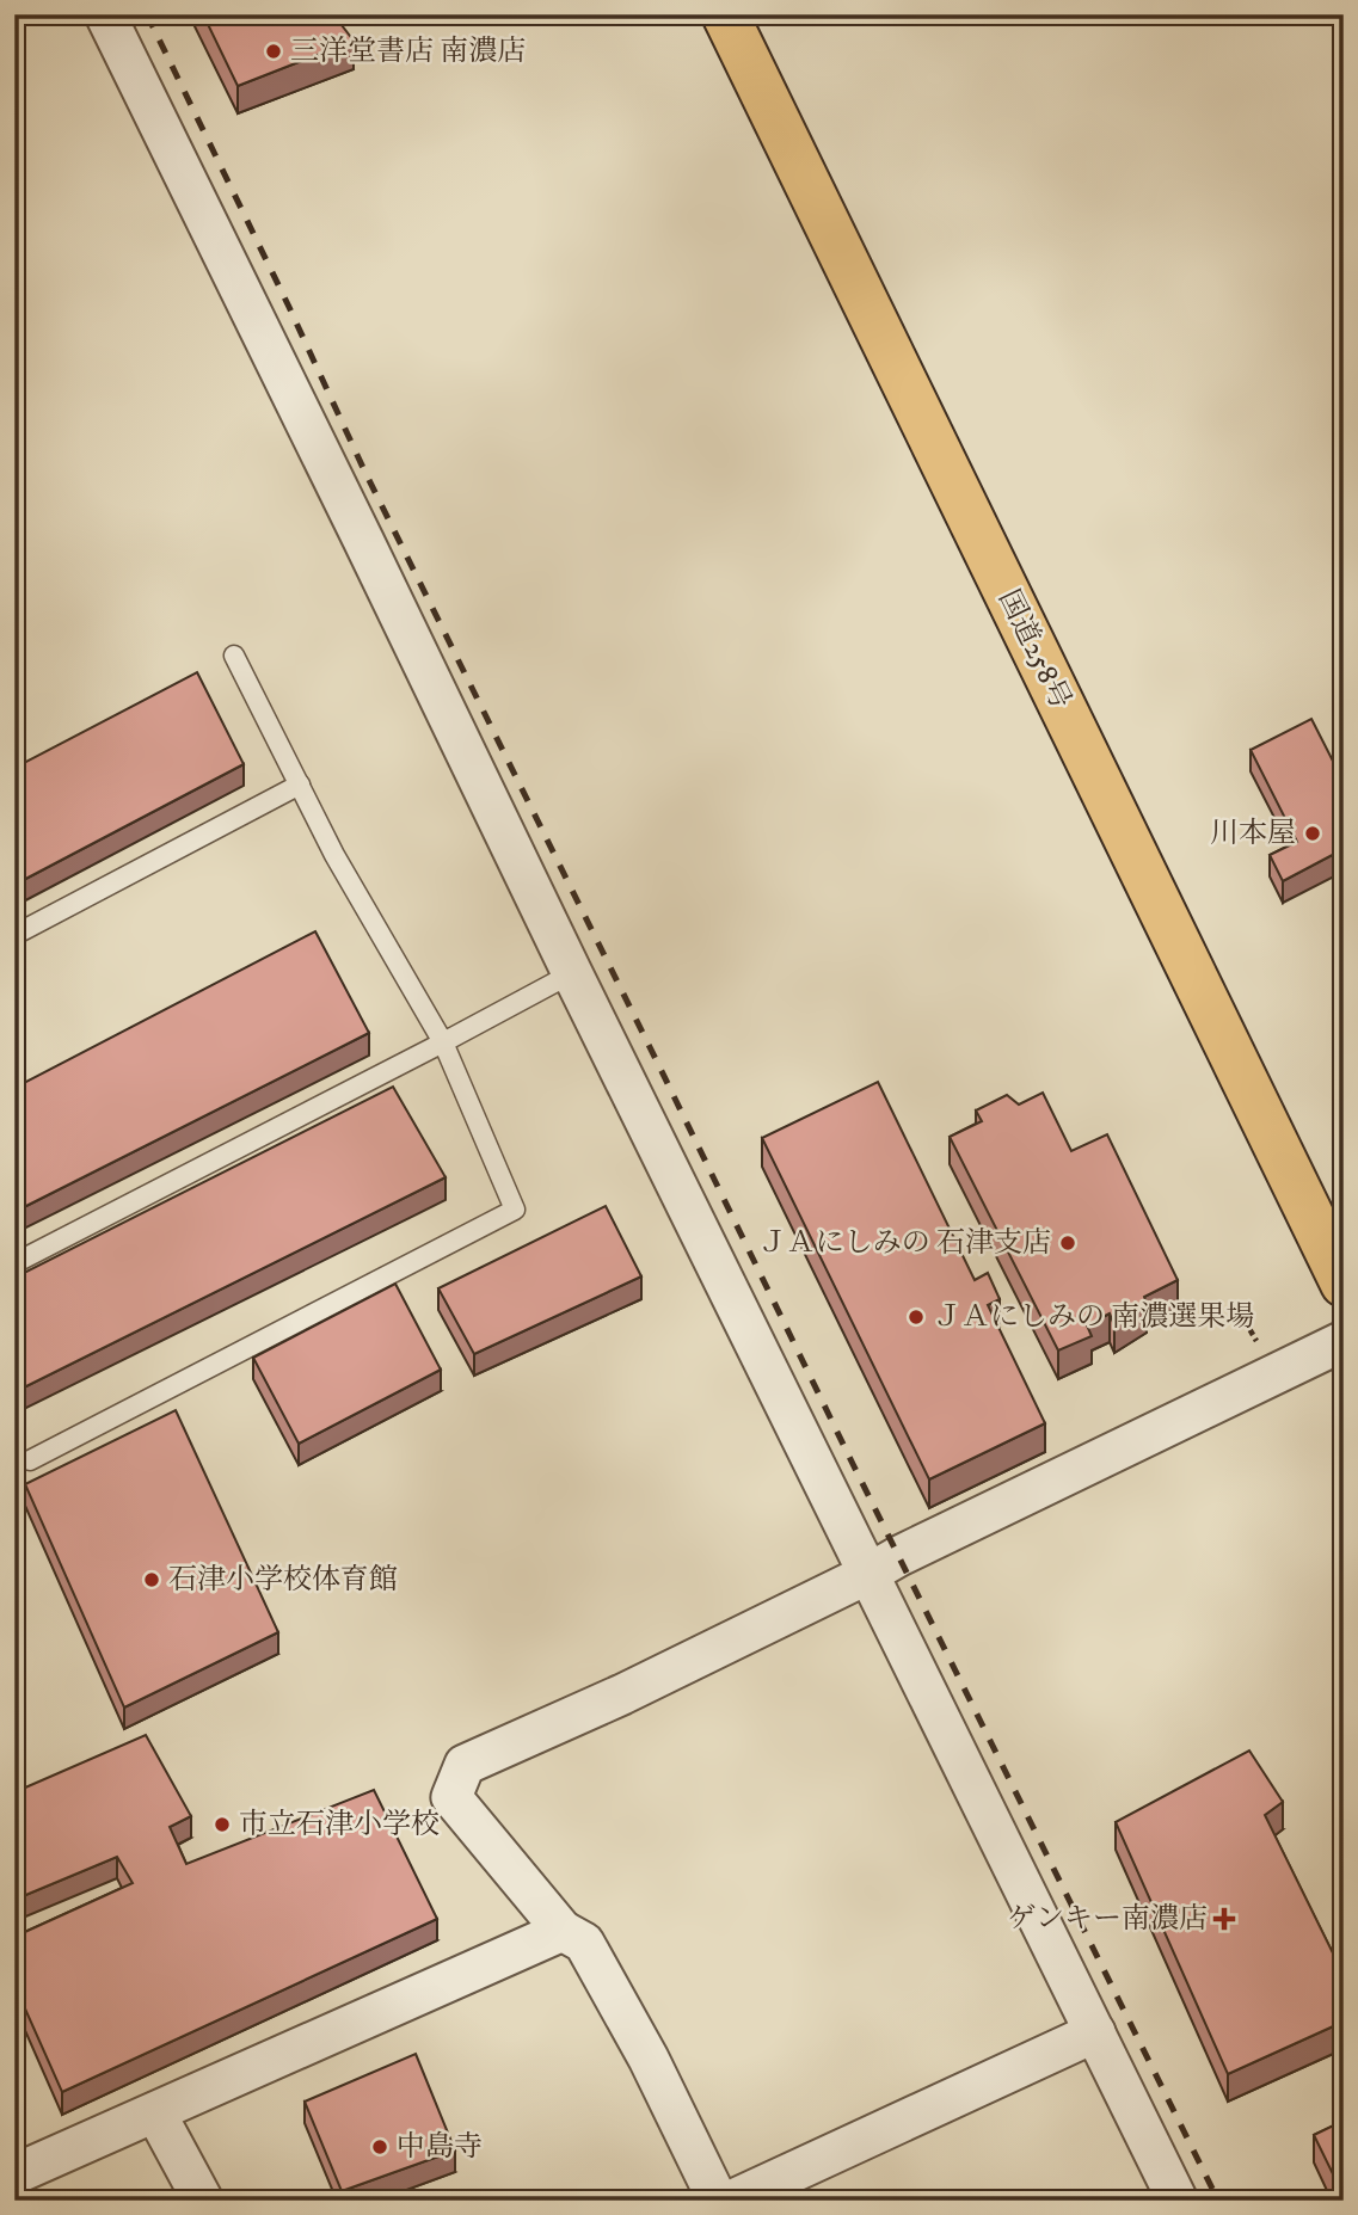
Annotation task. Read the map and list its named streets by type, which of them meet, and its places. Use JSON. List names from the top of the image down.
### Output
{
  "streets": {
    "highway": ["国道258号"]
  },
  "places": {
    "other": [
      "三洋堂書店 南濃店",
      "川本屋",
      "ＪＡにしみの 石津支店",
      "ＪＡにしみの 南濃選果場",
      "石津小学校体育館",
      "市立石津小学校",
      "中島寺"
    ],
    "health": ["ゲンキー南濃店"]
  }
}
